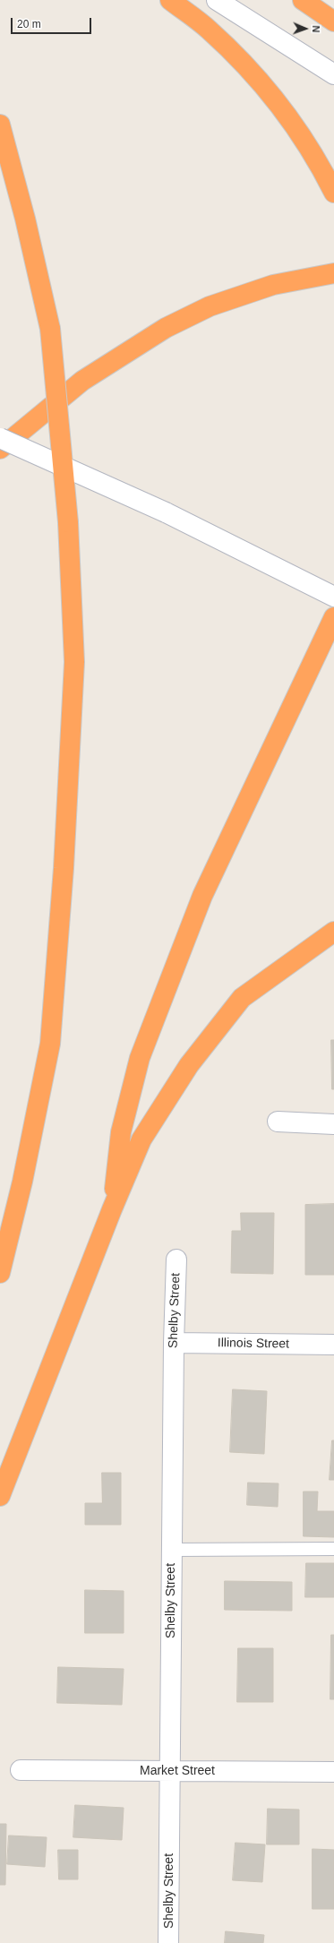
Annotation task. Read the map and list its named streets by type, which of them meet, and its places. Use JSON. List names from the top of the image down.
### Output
{
  "streets": {
    "street": ["Shelby Street", "Illinois Street", "Market Street"]
  },
  "crossings": [
    ["Shelby Street", "Illinois Street"],
    ["Shelby Street", "Market Street"]
  ],
  "scale_bar": "20 m",
  "north": "right"
}
